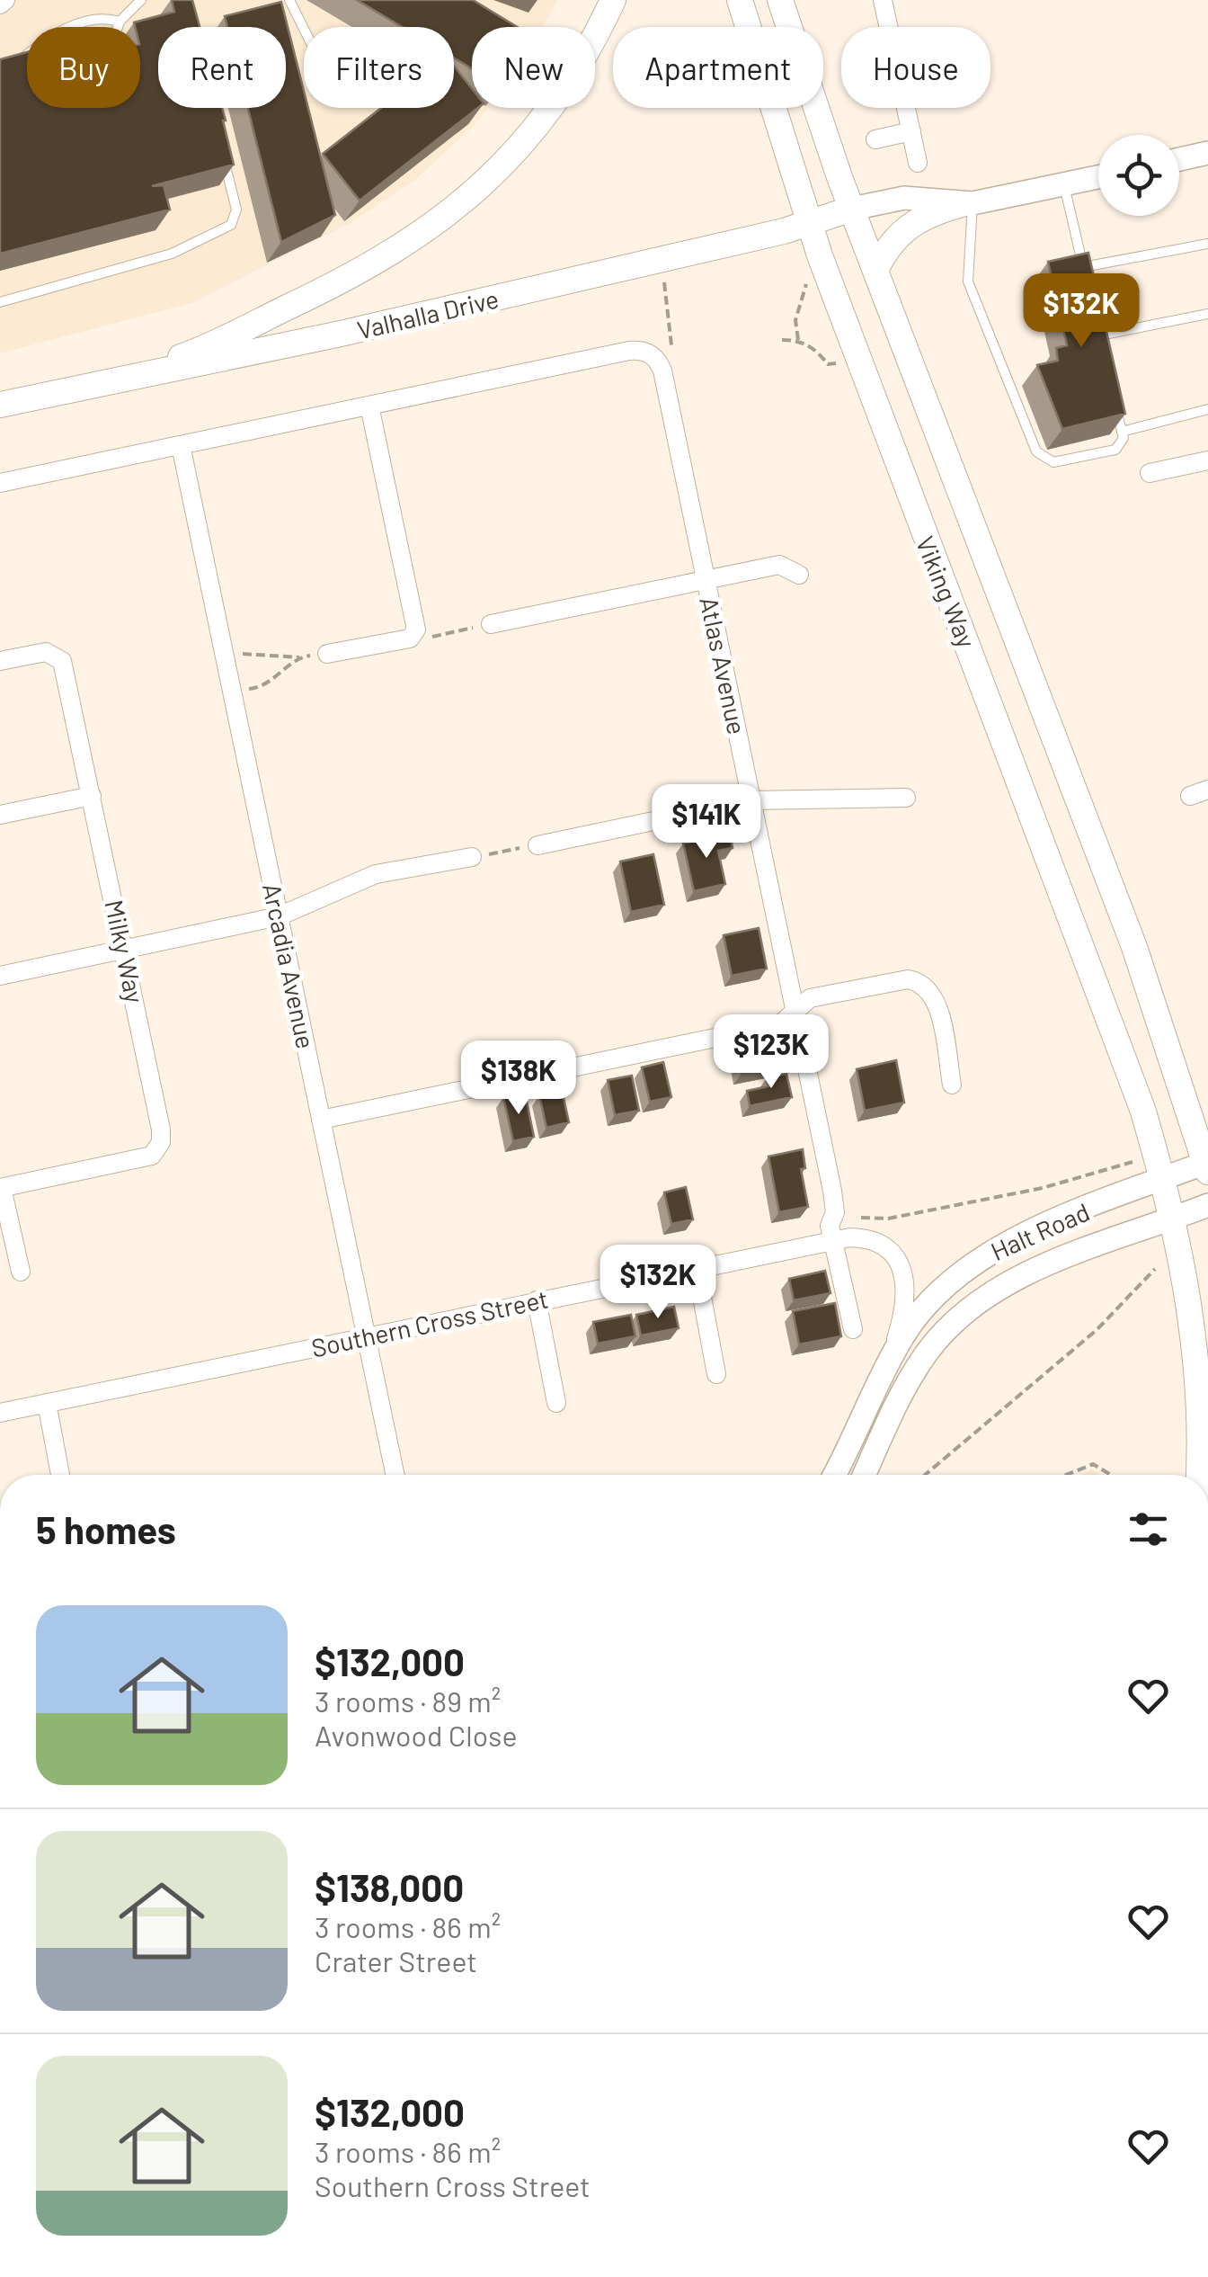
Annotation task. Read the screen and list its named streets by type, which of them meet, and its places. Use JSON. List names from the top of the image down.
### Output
{
  "streets": {
    "main road": ["Valhalla Drive", "Viking Way"],
    "street": [
      "Atlas Avenue",
      "Milky Way",
      "Arcadia Avenue",
      "Halt Road",
      "Southern Cross Street"
    ]
  },
  "crossings": [
    ["Valhalla Drive", "Viking Way"],
    ["Viking Way", "Halt Road"],
    ["Atlas Avenue", "Southern Cross Street"],
    ["Arcadia Avenue", "Southern Cross Street"],
    ["Halt Road", "Southern Cross Street"]
  ],
  "page": {
    "chip": [
      "Buy",
      "Rent",
      "Filters",
      "New",
      "Apartment",
      "House"
    ],
    "price": [
      "$132K",
      "$141K",
      "$123K",
      "$138K",
      "$132K"
    ],
    "heading": "5 homes",
    "list": [
      {
        "name": "$132,000",
        "note": "3 rooms · 89 m² · Avonwood Close"
      },
      {
        "name": "$138,000",
        "note": "3 rooms · 86 m² · Crater Street"
      },
      {
        "name": "$132,000",
        "note": "3 rooms · 86 m² · Southern Cross Street"
      }
    ]
  }
}
